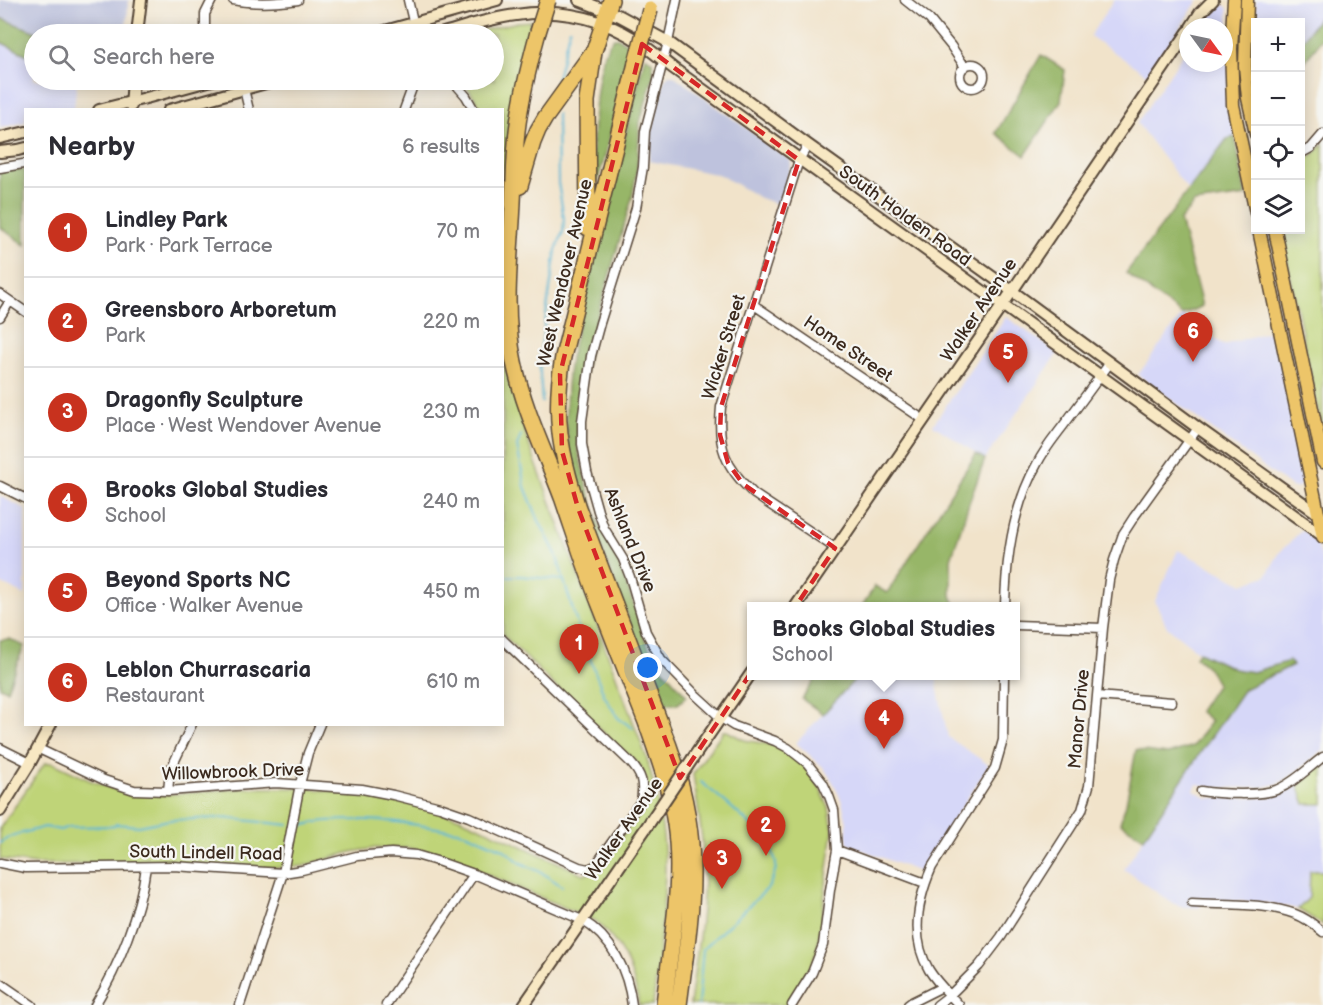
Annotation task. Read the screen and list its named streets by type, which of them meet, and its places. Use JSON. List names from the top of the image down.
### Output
{
  "streets": {
    "highway": ["West Wendover Avenue"],
    "main road": ["South Holden Road", "Walker Avenue"],
    "street": [
      "Wicker Street",
      "Home Street",
      "Ashland Drive",
      "Manor Drive",
      "Willowbrook Drive",
      "South Lindell Road"
    ]
  },
  "crossings": [
    ["South Holden Road", "Walker Avenue"],
    ["South Holden Road", "Wicker Street"],
    ["South Holden Road", "Ashland Drive"],
    ["South Holden Road", "Manor Drive"],
    ["Walker Avenue", "Wicker Street"],
    ["Walker Avenue", "Home Street"],
    ["Walker Avenue", "Ashland Drive"],
    ["Walker Avenue", "South Lindell Road"],
    ["Wicker Street", "Home Street"]
  ],
  "north": "bottom right",
  "page": {
    "map_buttons": ["+", "−"],
    "search": "Search here",
    "heading": ["Nearby", "6 results"],
    "list": [
      {
        "mark": "1",
        "name": "Lindley Park",
        "note": "Park · Park Terrace",
        "value": "70 m"
      },
      {
        "mark": "2",
        "name": "Greensboro Arboretum",
        "note": "Park",
        "value": "220 m"
      },
      {
        "mark": "3",
        "name": "Dragonfly Sculpture",
        "note": "Place · West Wendover Avenue",
        "value": "230 m"
      },
      {
        "mark": "4",
        "name": "Brooks Global Studies",
        "note": "School",
        "value": "240 m"
      },
      {
        "mark": "5",
        "name": "Beyond Sports NC",
        "note": "Office · Walker Avenue",
        "value": "450 m"
      },
      {
        "mark": "6",
        "name": "Leblon Churrascaria",
        "note": "Restaurant",
        "value": "610 m"
      }
    ],
    "pins": [
      "6",
      "5",
      "1",
      "4",
      "2",
      "3"
    ],
    "popup": ["Brooks Global Studies", "School"]
  }
}
